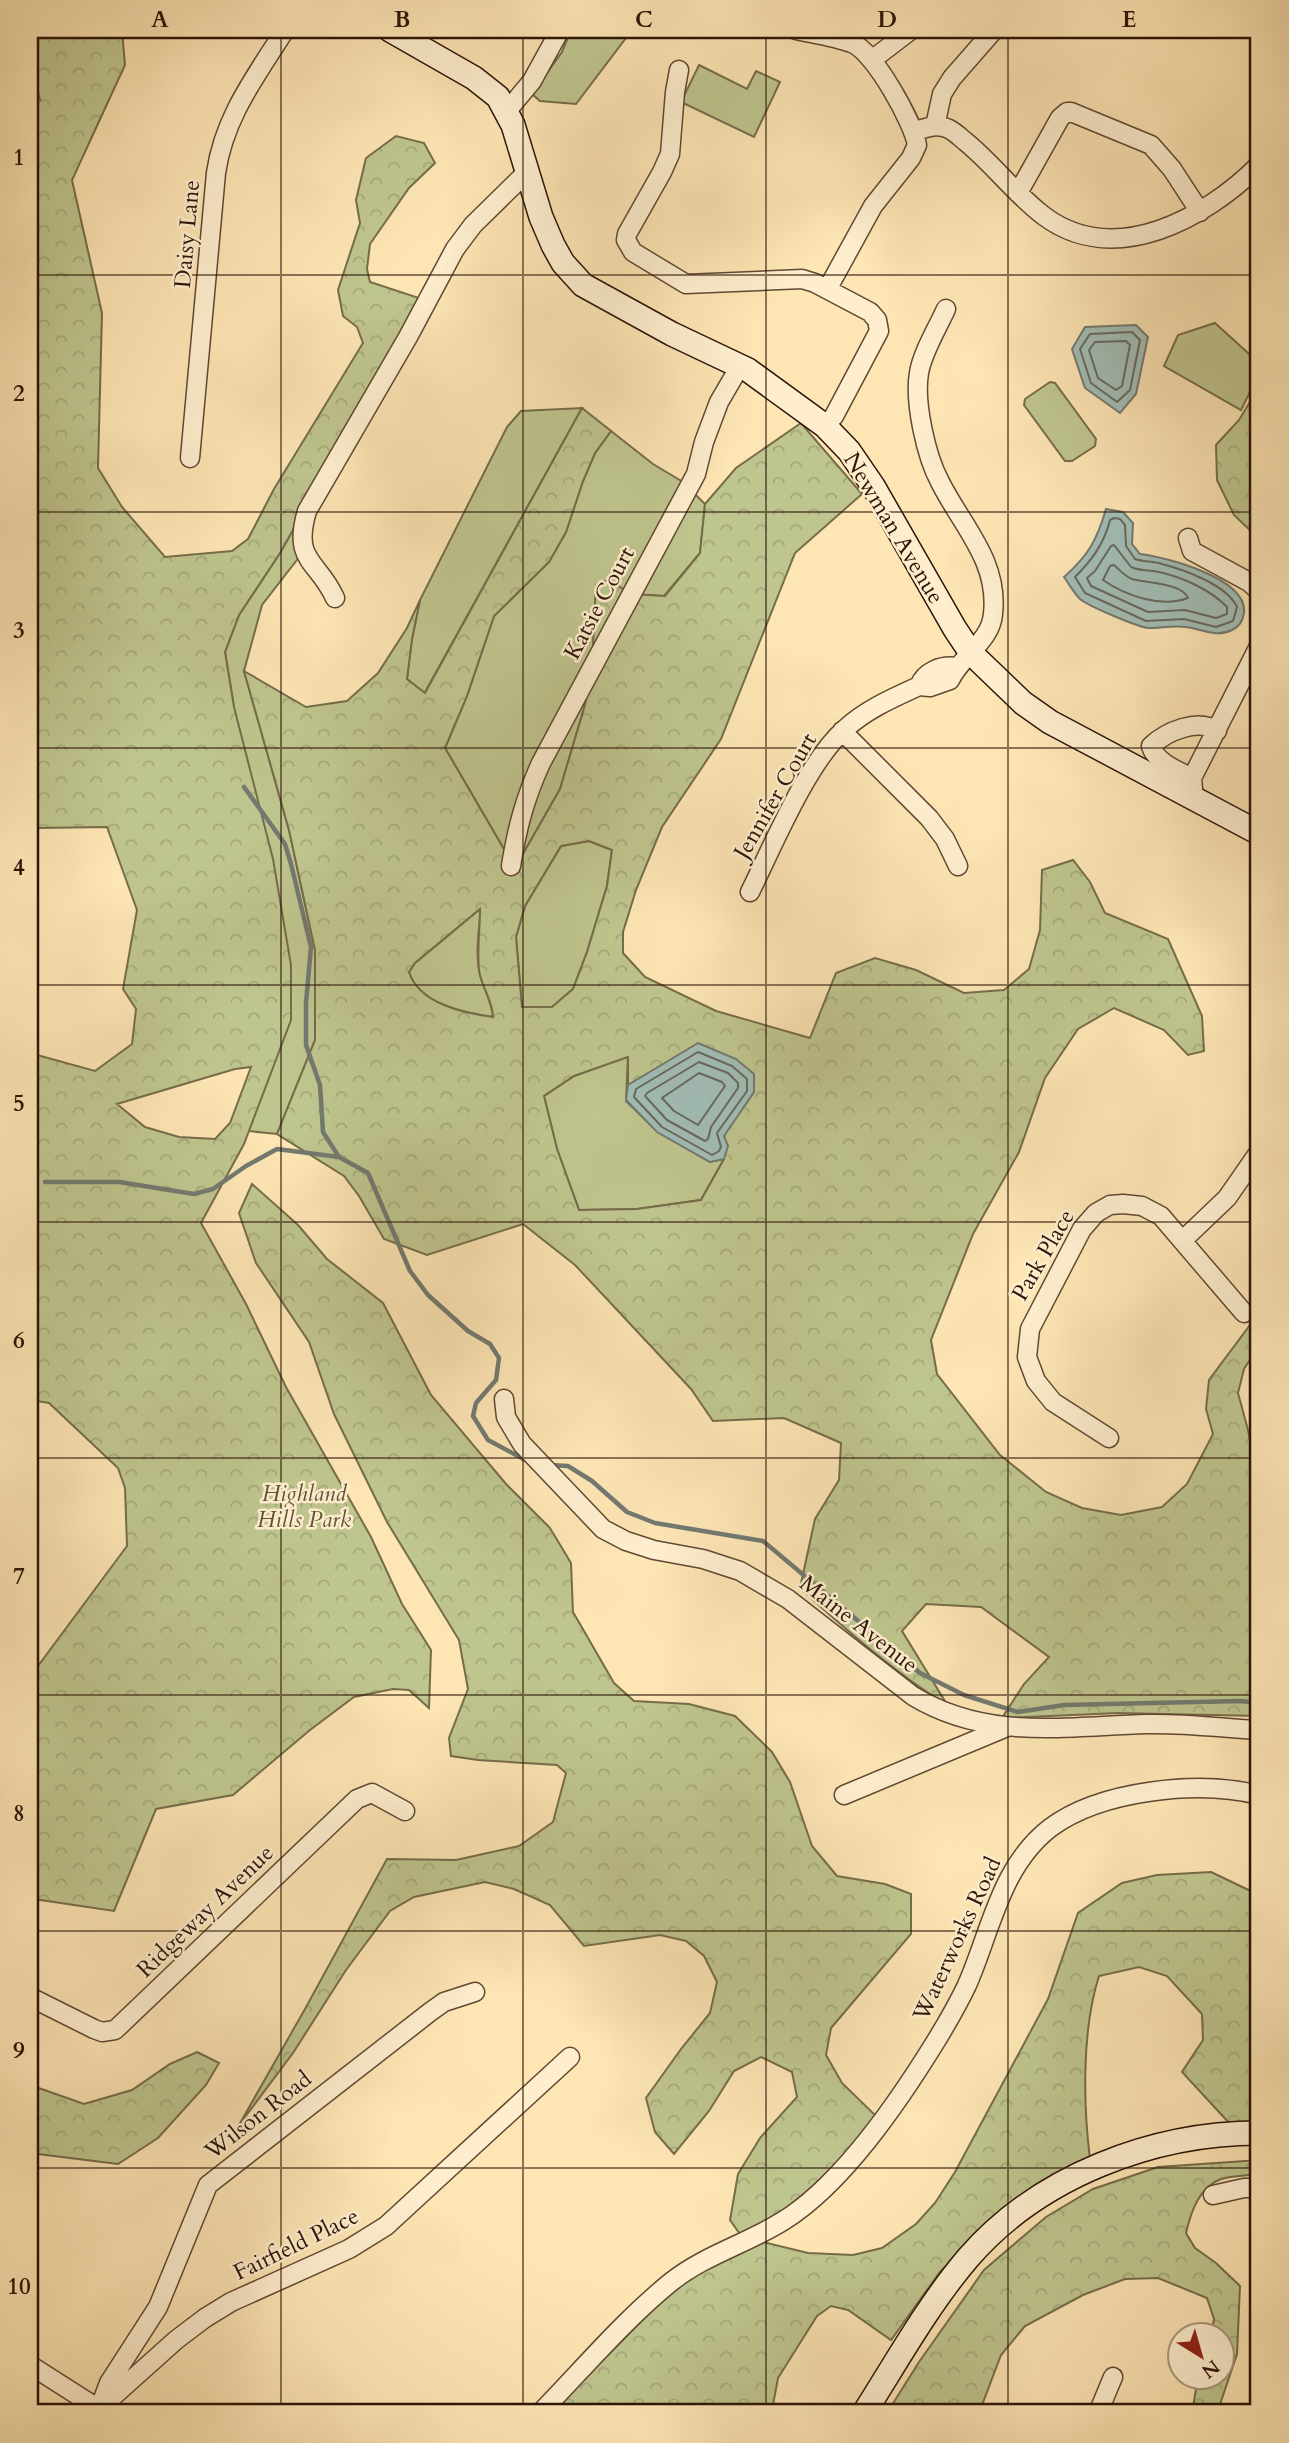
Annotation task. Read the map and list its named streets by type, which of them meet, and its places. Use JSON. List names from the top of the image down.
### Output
{
  "streets": {
    "street": [
      "Daisy Lane",
      "Newman Avenue",
      "Katsie Court",
      "Jennifer Court",
      "Park Place",
      "Maine Avenue",
      "Ridgeway Avenue",
      "Waterworks Road",
      "Wilson Road",
      "Fairfield Place"
    ]
  },
  "crossings": [
    ["Newman Avenue", "Katsie Court"],
    ["Newman Avenue", "Jennifer Court"],
    ["Wilson Road", "Fairfield Place"]
  ],
  "parks": ["Highland Hills Park"],
  "north": "bottom right",
  "grid": {
    "columns": [
      "A",
      "B",
      "C",
      "D",
      "E"
    ],
    "rows": [
      "1",
      "2",
      "3",
      "4",
      "5",
      "6",
      "7",
      "8",
      "9",
      "10"
    ]
  }
}
